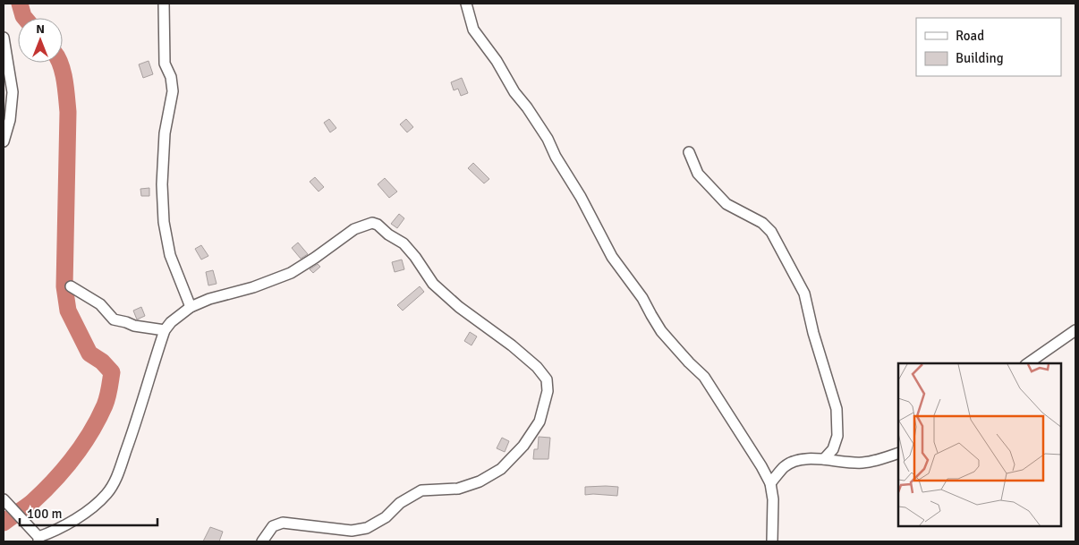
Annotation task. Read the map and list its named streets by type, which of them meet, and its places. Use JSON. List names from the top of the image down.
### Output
{
  "legend": ["Road", "Building"],
  "scale_bar": "100 m",
  "north": "top"
}
